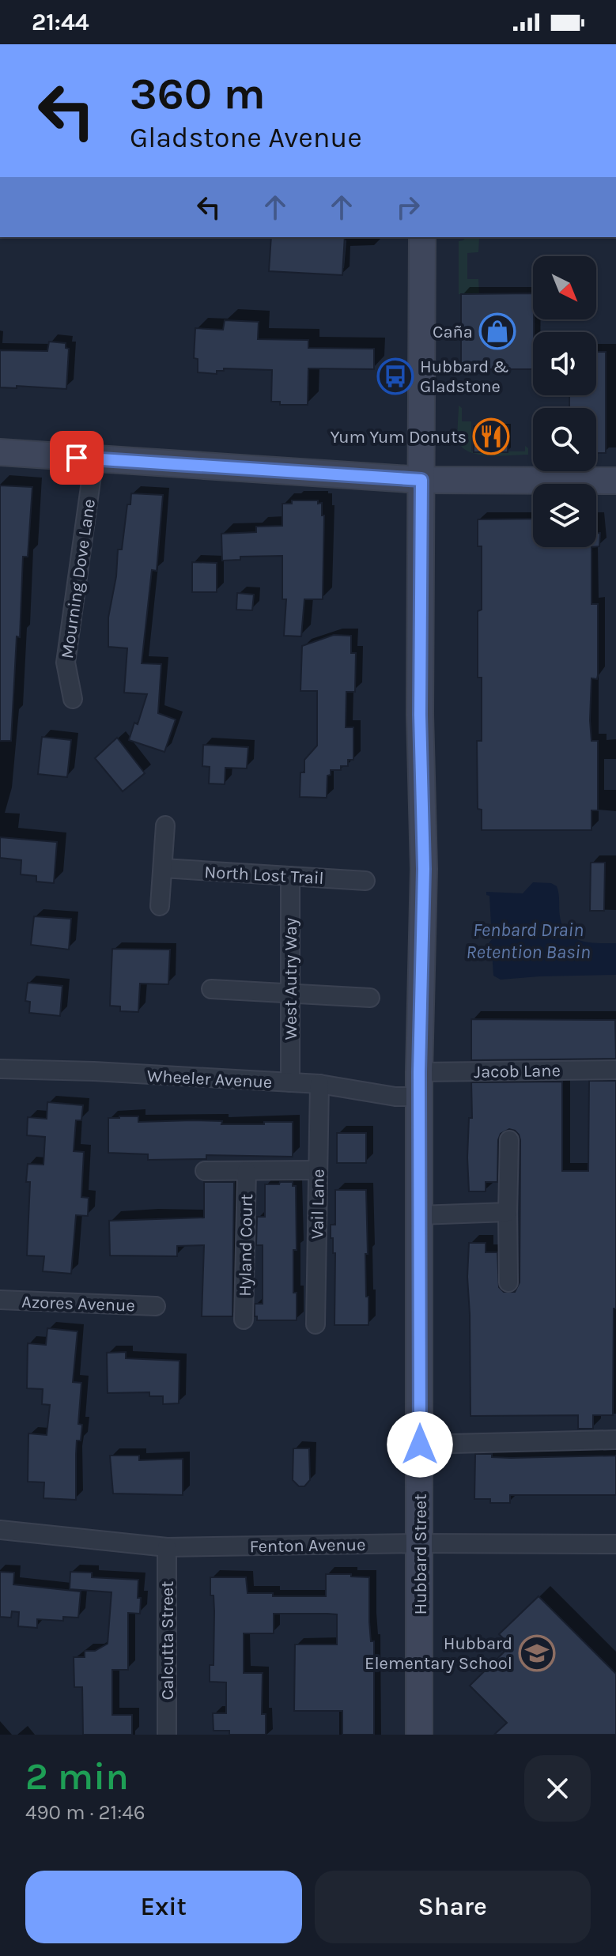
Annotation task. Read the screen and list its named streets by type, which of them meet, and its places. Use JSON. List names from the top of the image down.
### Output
{
  "streets": {
    "main road": ["Hubbard Street"],
    "street": [
      "Mourning Dove Lane",
      "North Lost Trail",
      "West Autry Way",
      "Jacob Lane",
      "Wheeler Avenue",
      "Vail Lane",
      "Hyland Court",
      "Azores Avenue",
      "Fenton Avenue",
      "Calcutta Street"
    ]
  },
  "crossings": [
    ["North Lost Trail", "West Autry Way"],
    ["West Autry Way", "Wheeler Avenue"],
    ["Jacob Lane", "Wheeler Avenue"],
    ["Jacob Lane", "Hubbard Street"],
    ["Wheeler Avenue", "Vail Lane"],
    ["Wheeler Avenue", "Hubbard Street"],
    ["Fenton Avenue", "Hubbard Street"],
    ["Fenton Avenue", "Calcutta Street"]
  ],
  "water": ["Fenbard Drain Retention Basin"],
  "places": {
    "shop": ["Caña"],
    "bus stop": ["Hubbard & Gladstone"],
    "restaurant": ["Yum Yum Donuts"],
    "school or university": ["Hubbard Elementary School"]
  },
  "north": "bottom right",
  "page": {
    "status": "21:44",
    "turn": ["360 m", "Gladstone Avenue"],
    "heading": ["2 min", "490 m · 21:46"],
    "buttons": ["Exit", "Share"]
  }
}
